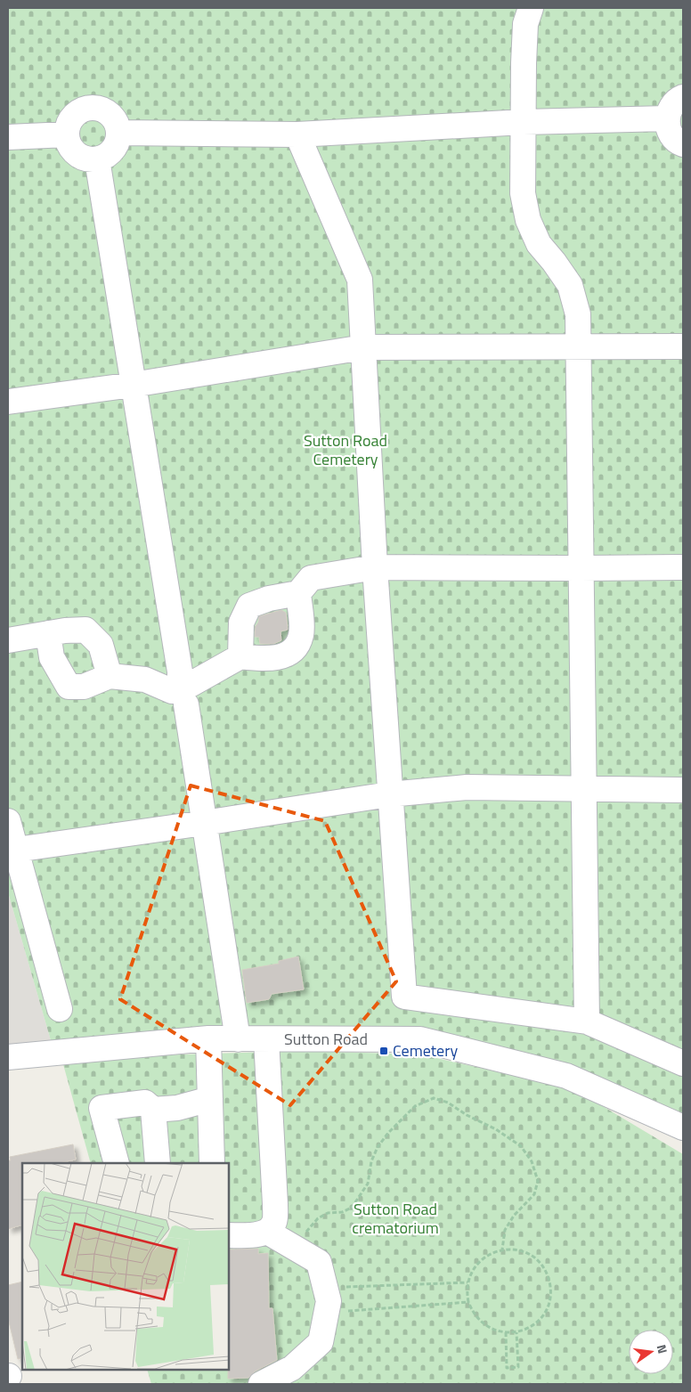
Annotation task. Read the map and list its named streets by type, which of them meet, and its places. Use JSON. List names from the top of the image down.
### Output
{
  "streets": {
    "street": ["Sutton Road"]
  },
  "parks": ["Sutton Road Cemetery", "Sutton Road crematorium"],
  "places": {
    "transit": ["Cemetery"]
  },
  "north": "right"
}
